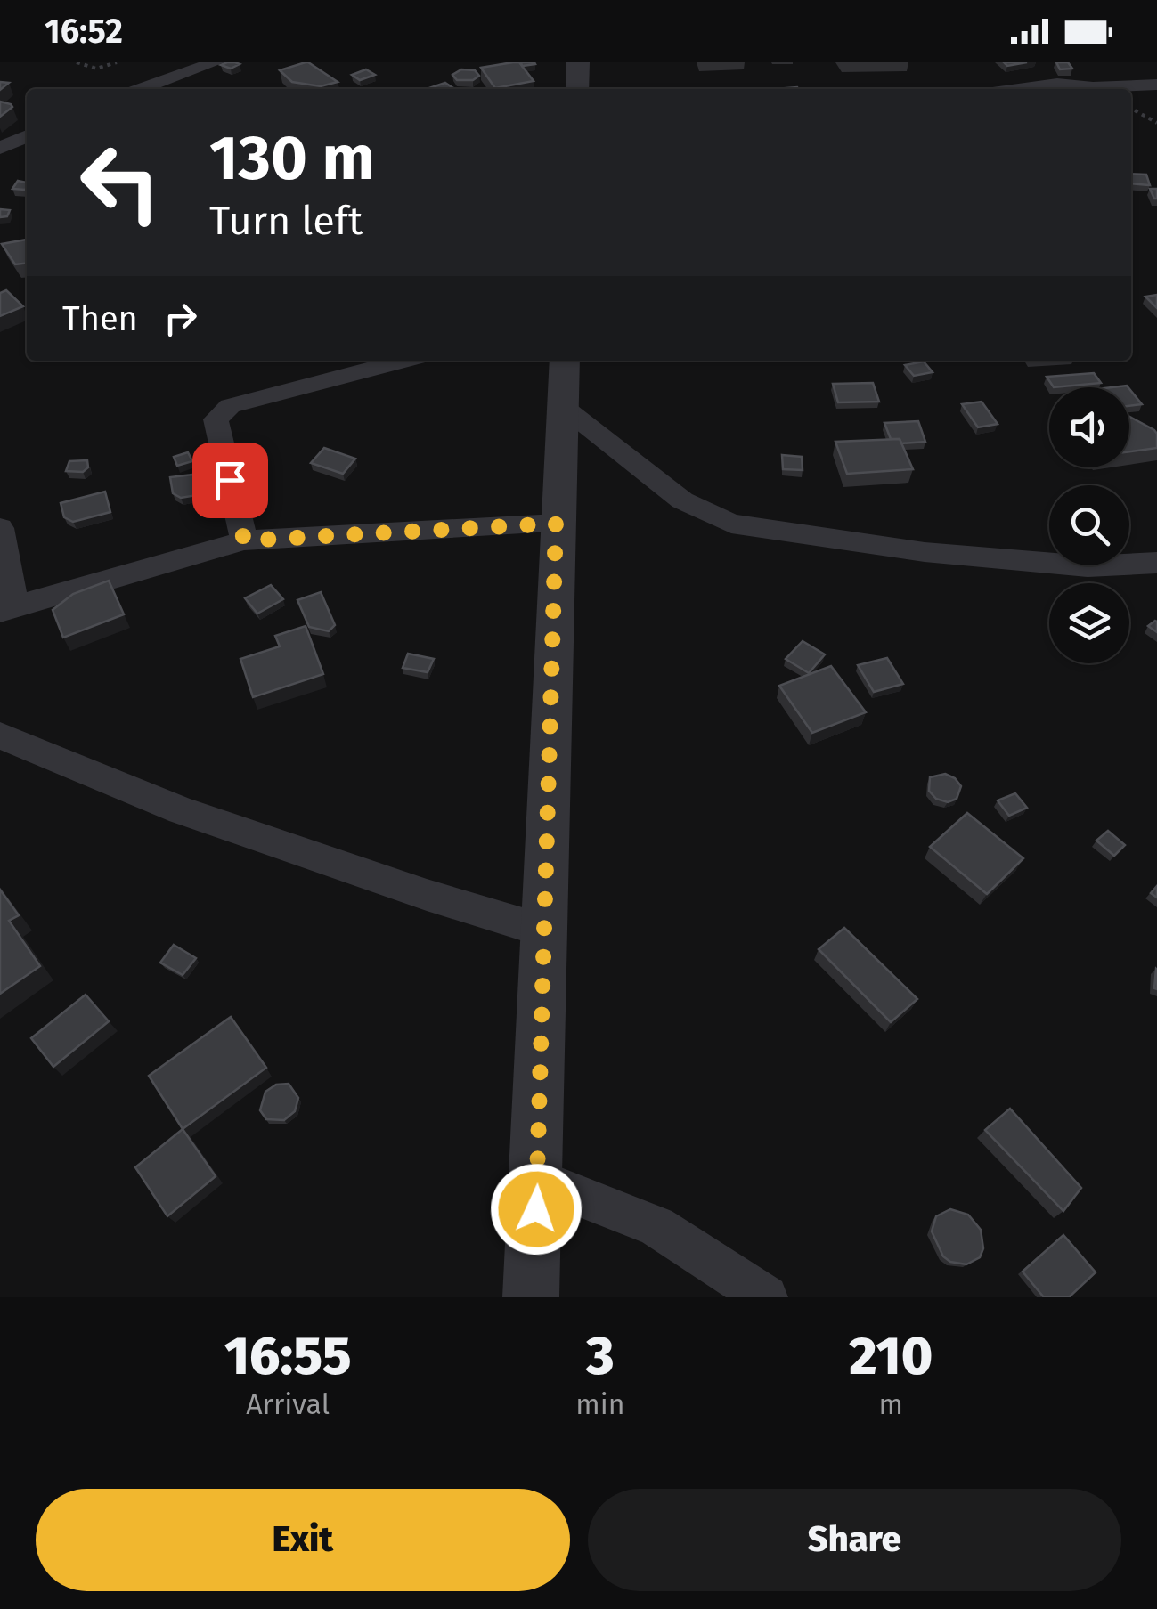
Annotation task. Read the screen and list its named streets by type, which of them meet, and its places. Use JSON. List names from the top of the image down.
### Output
{
  "page": {
    "status": "16:52",
    "turn": ["130 m", "Turn left"],
    "then": "Then",
    "eta": [
      "16:55",
      "Arrival",
      "3",
      "min",
      "210",
      "m"
    ],
    "buttons": ["Exit", "Share"]
  }
}
